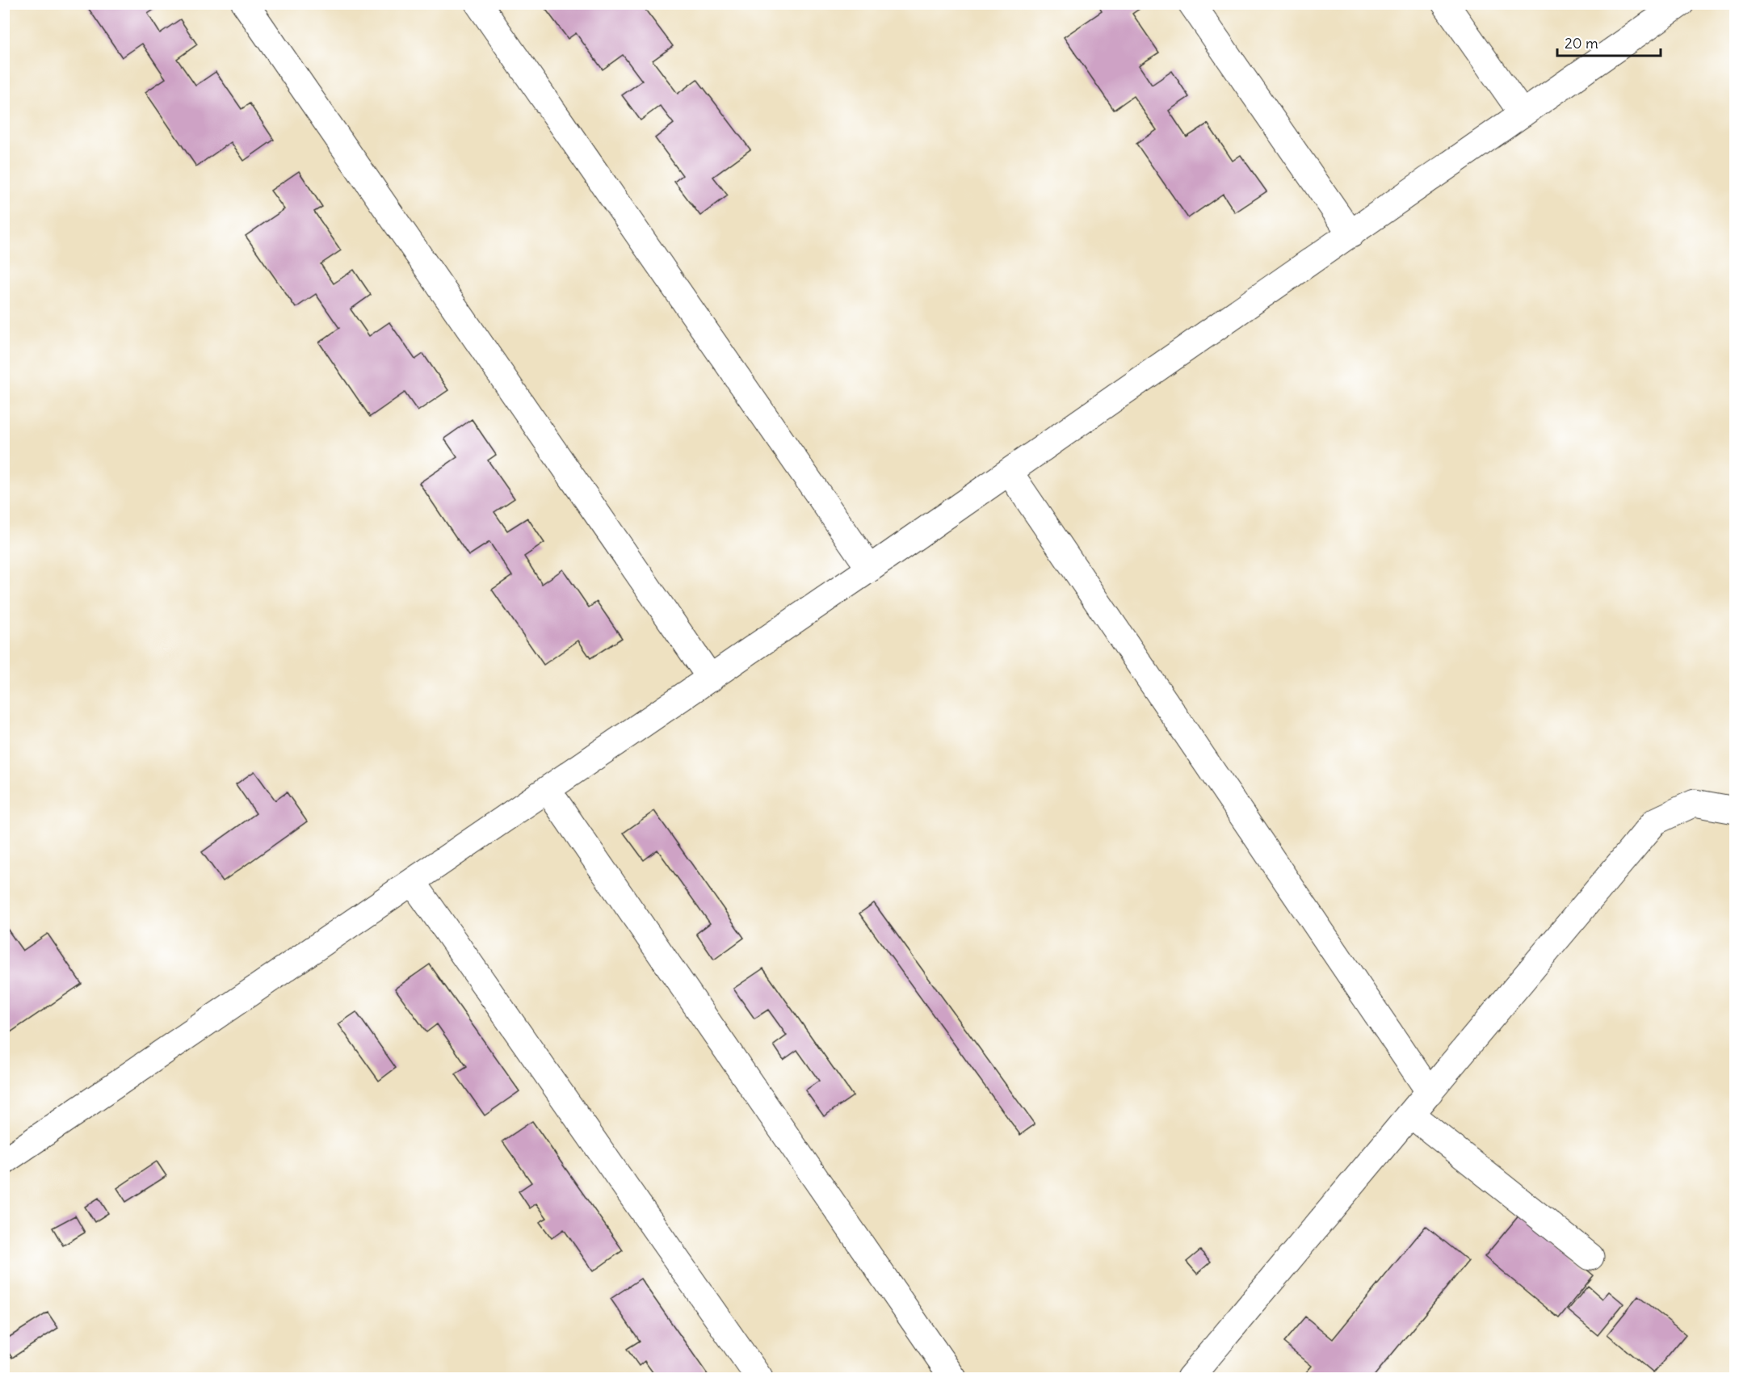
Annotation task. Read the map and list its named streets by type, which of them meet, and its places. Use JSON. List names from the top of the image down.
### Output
{
  "scale_bar": "20 m"
}
